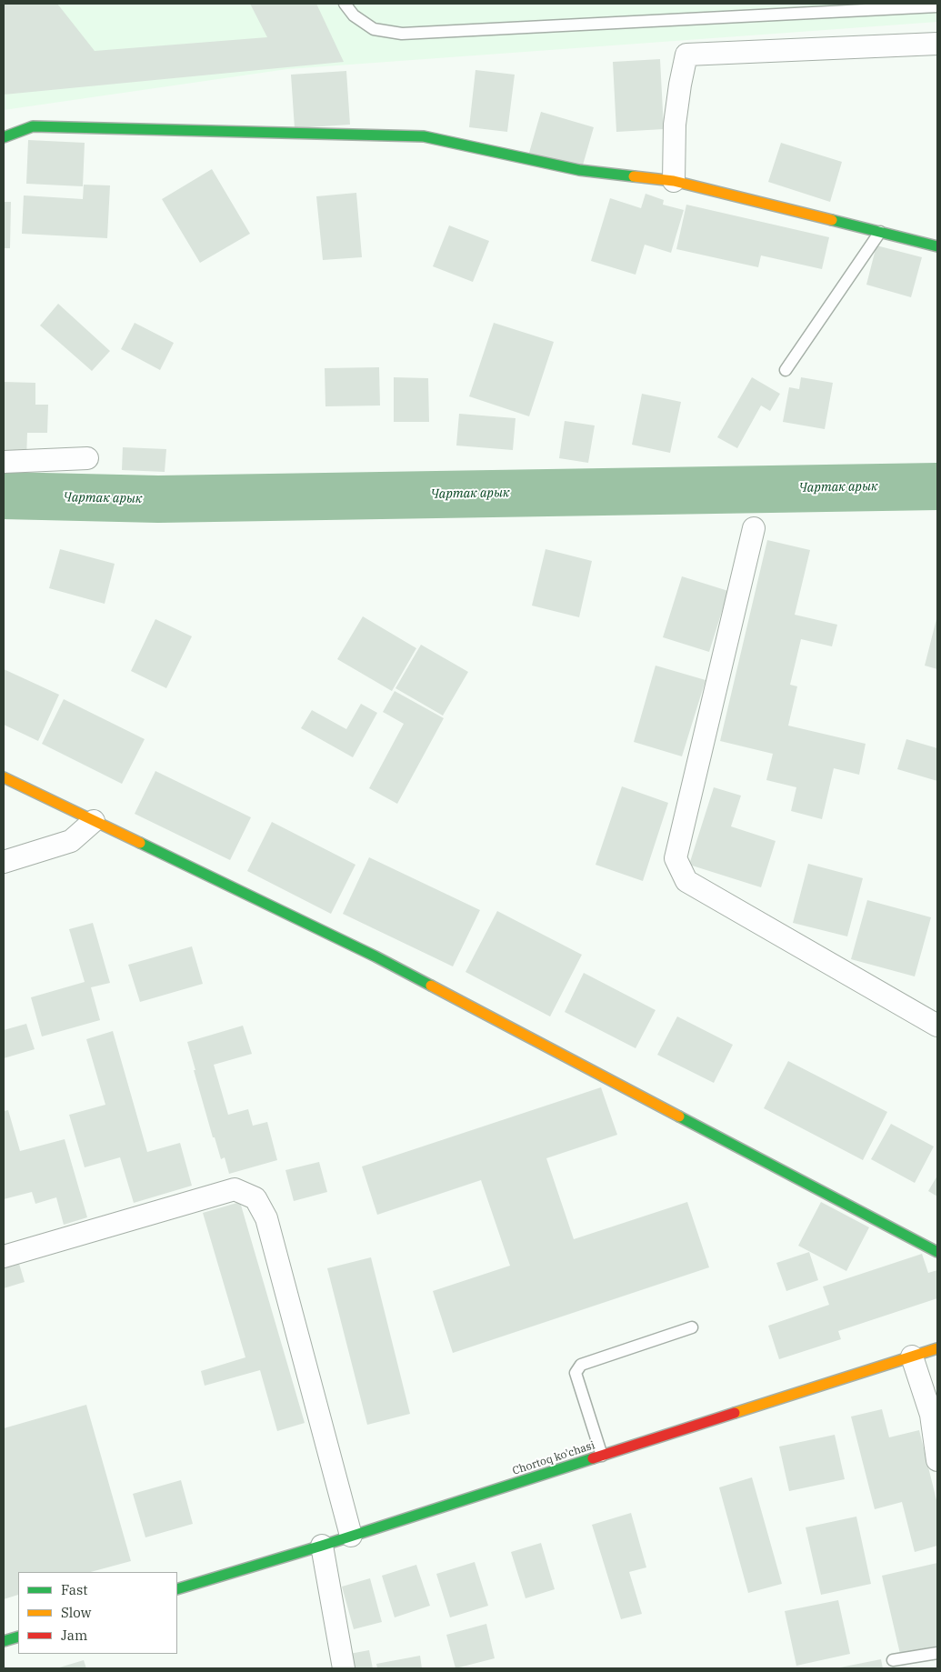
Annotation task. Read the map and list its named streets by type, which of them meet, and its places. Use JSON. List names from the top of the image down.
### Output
{
  "streets": {
    "street": ["Chortoq ko'chasi"]
  },
  "water": ["Чартак арык"],
  "legend": ["Fast", "Slow", "Jam"]
}
